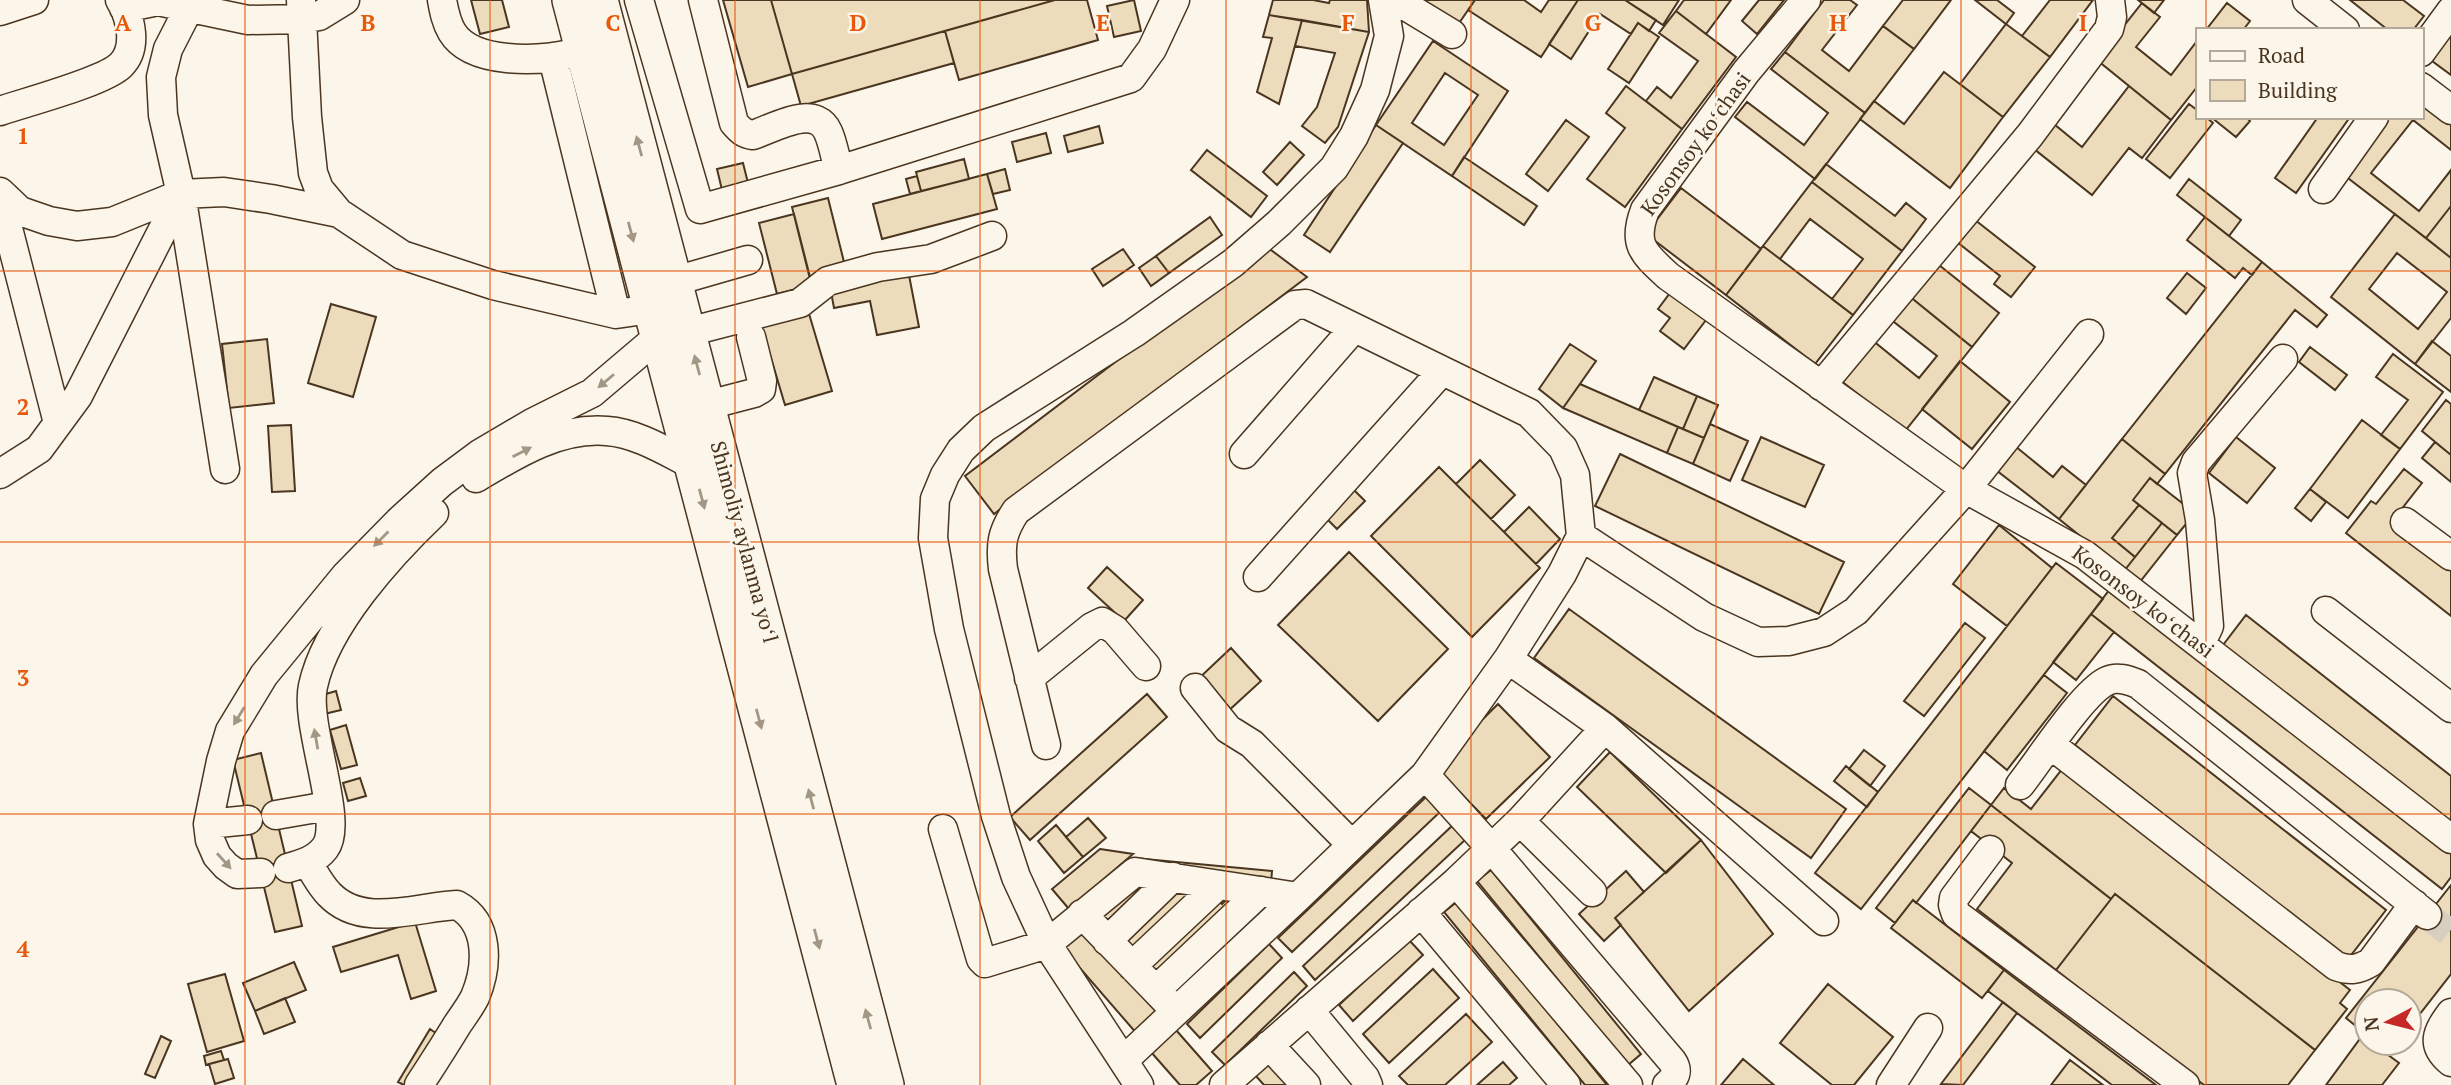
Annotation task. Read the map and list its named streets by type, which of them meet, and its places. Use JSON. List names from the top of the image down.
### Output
{
  "streets": {
    "main road": ["Shimoliy aylanma yoʻl"],
    "street": ["Kosonsoy koʻchasi"]
  },
  "legend": ["Road", "Building"],
  "north": "left",
  "grid": {
    "columns": [
      "A",
      "B",
      "C",
      "D",
      "E",
      "F",
      "G",
      "H",
      "I"
    ],
    "rows": [
      "1",
      "2",
      "3",
      "4"
    ]
  }
}
